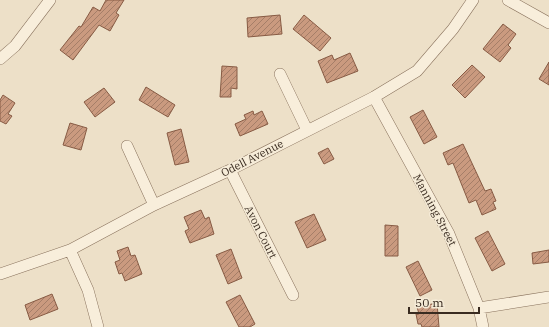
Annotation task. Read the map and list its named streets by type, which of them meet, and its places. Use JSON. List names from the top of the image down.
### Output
{
  "streets": {
    "street": ["Odell Avenue", "Manning Street", "Avon Court"]
  },
  "crossings": [
    ["Odell Avenue", "Manning Street"],
    ["Odell Avenue", "Avon Court"]
  ],
  "scale_bar": "50 m"
}
